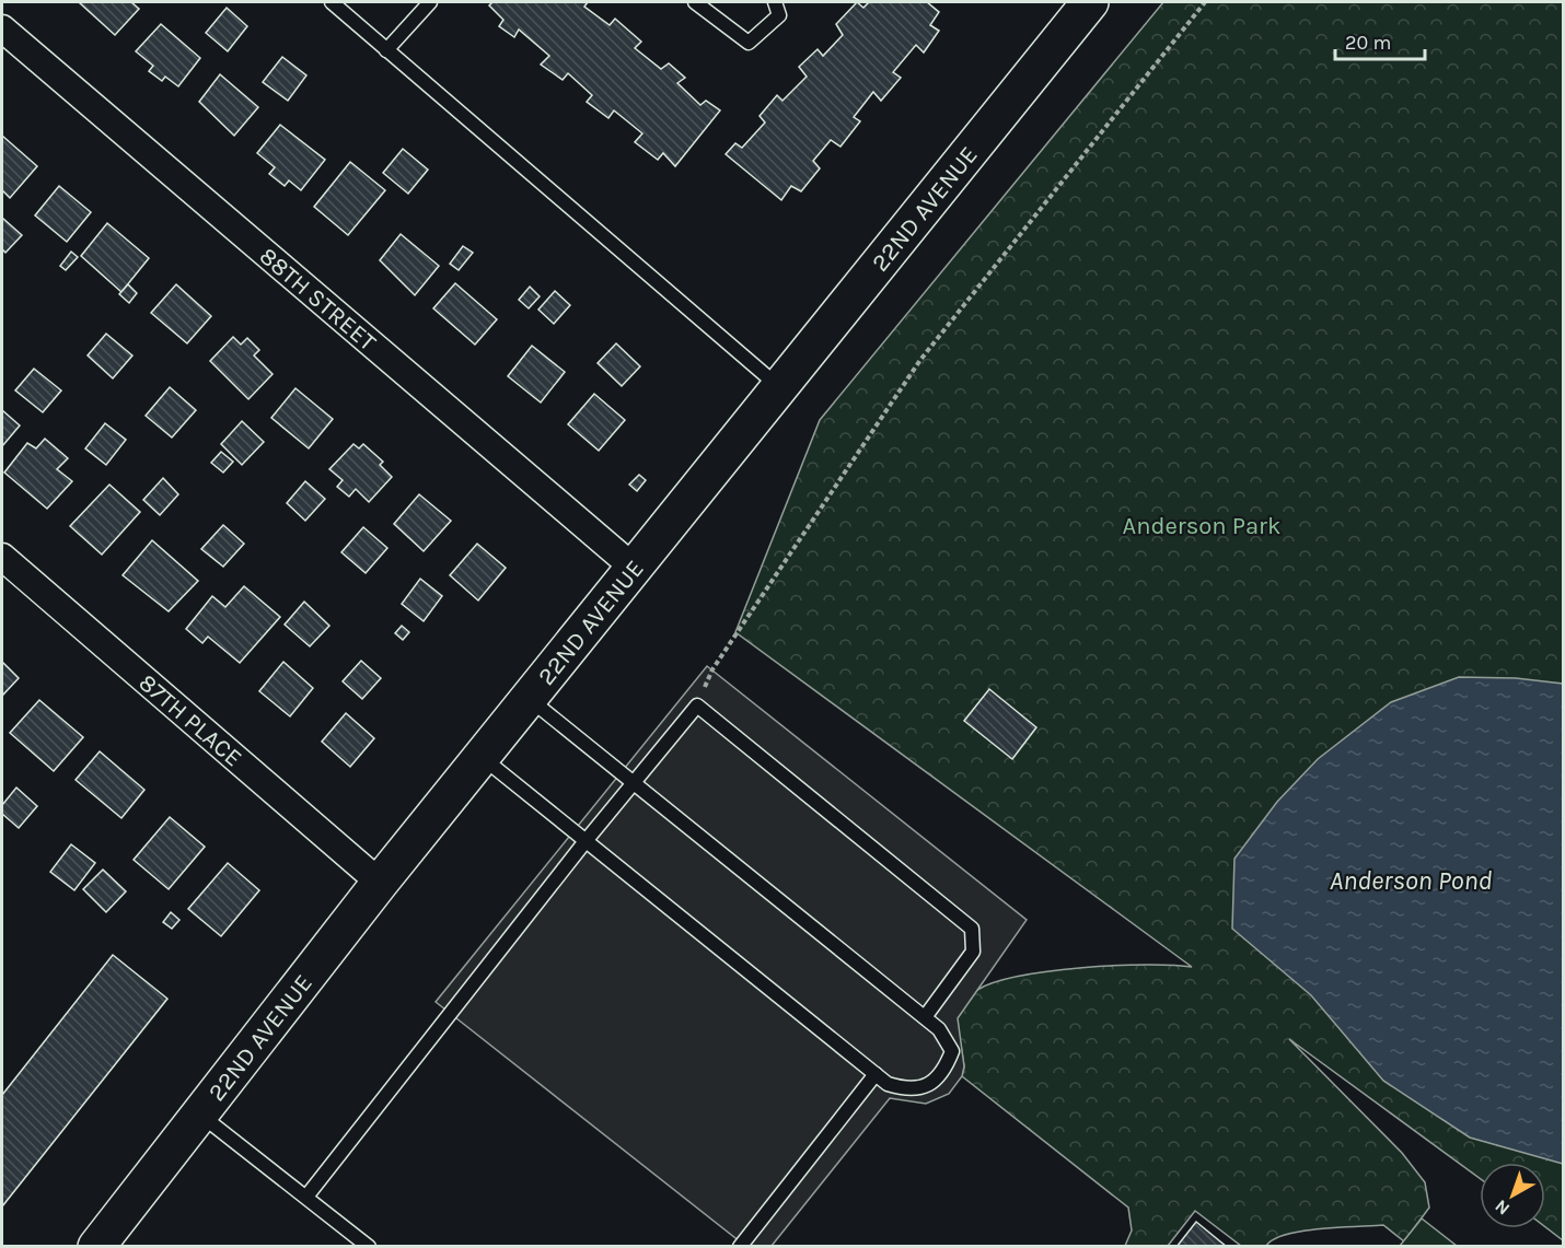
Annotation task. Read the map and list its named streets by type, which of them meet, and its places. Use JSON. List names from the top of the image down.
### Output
{
  "streets": {
    "street": ["22ND AVENUE", "88TH STREET", "87TH PLACE"]
  },
  "crossings": [
    ["22ND AVENUE", "88TH STREET"],
    ["22ND AVENUE", "87TH PLACE"]
  ],
  "water": ["Anderson Pond"],
  "parks": ["Anderson Park"],
  "scale_bar": "20 m",
  "north": "bottom left"
}
